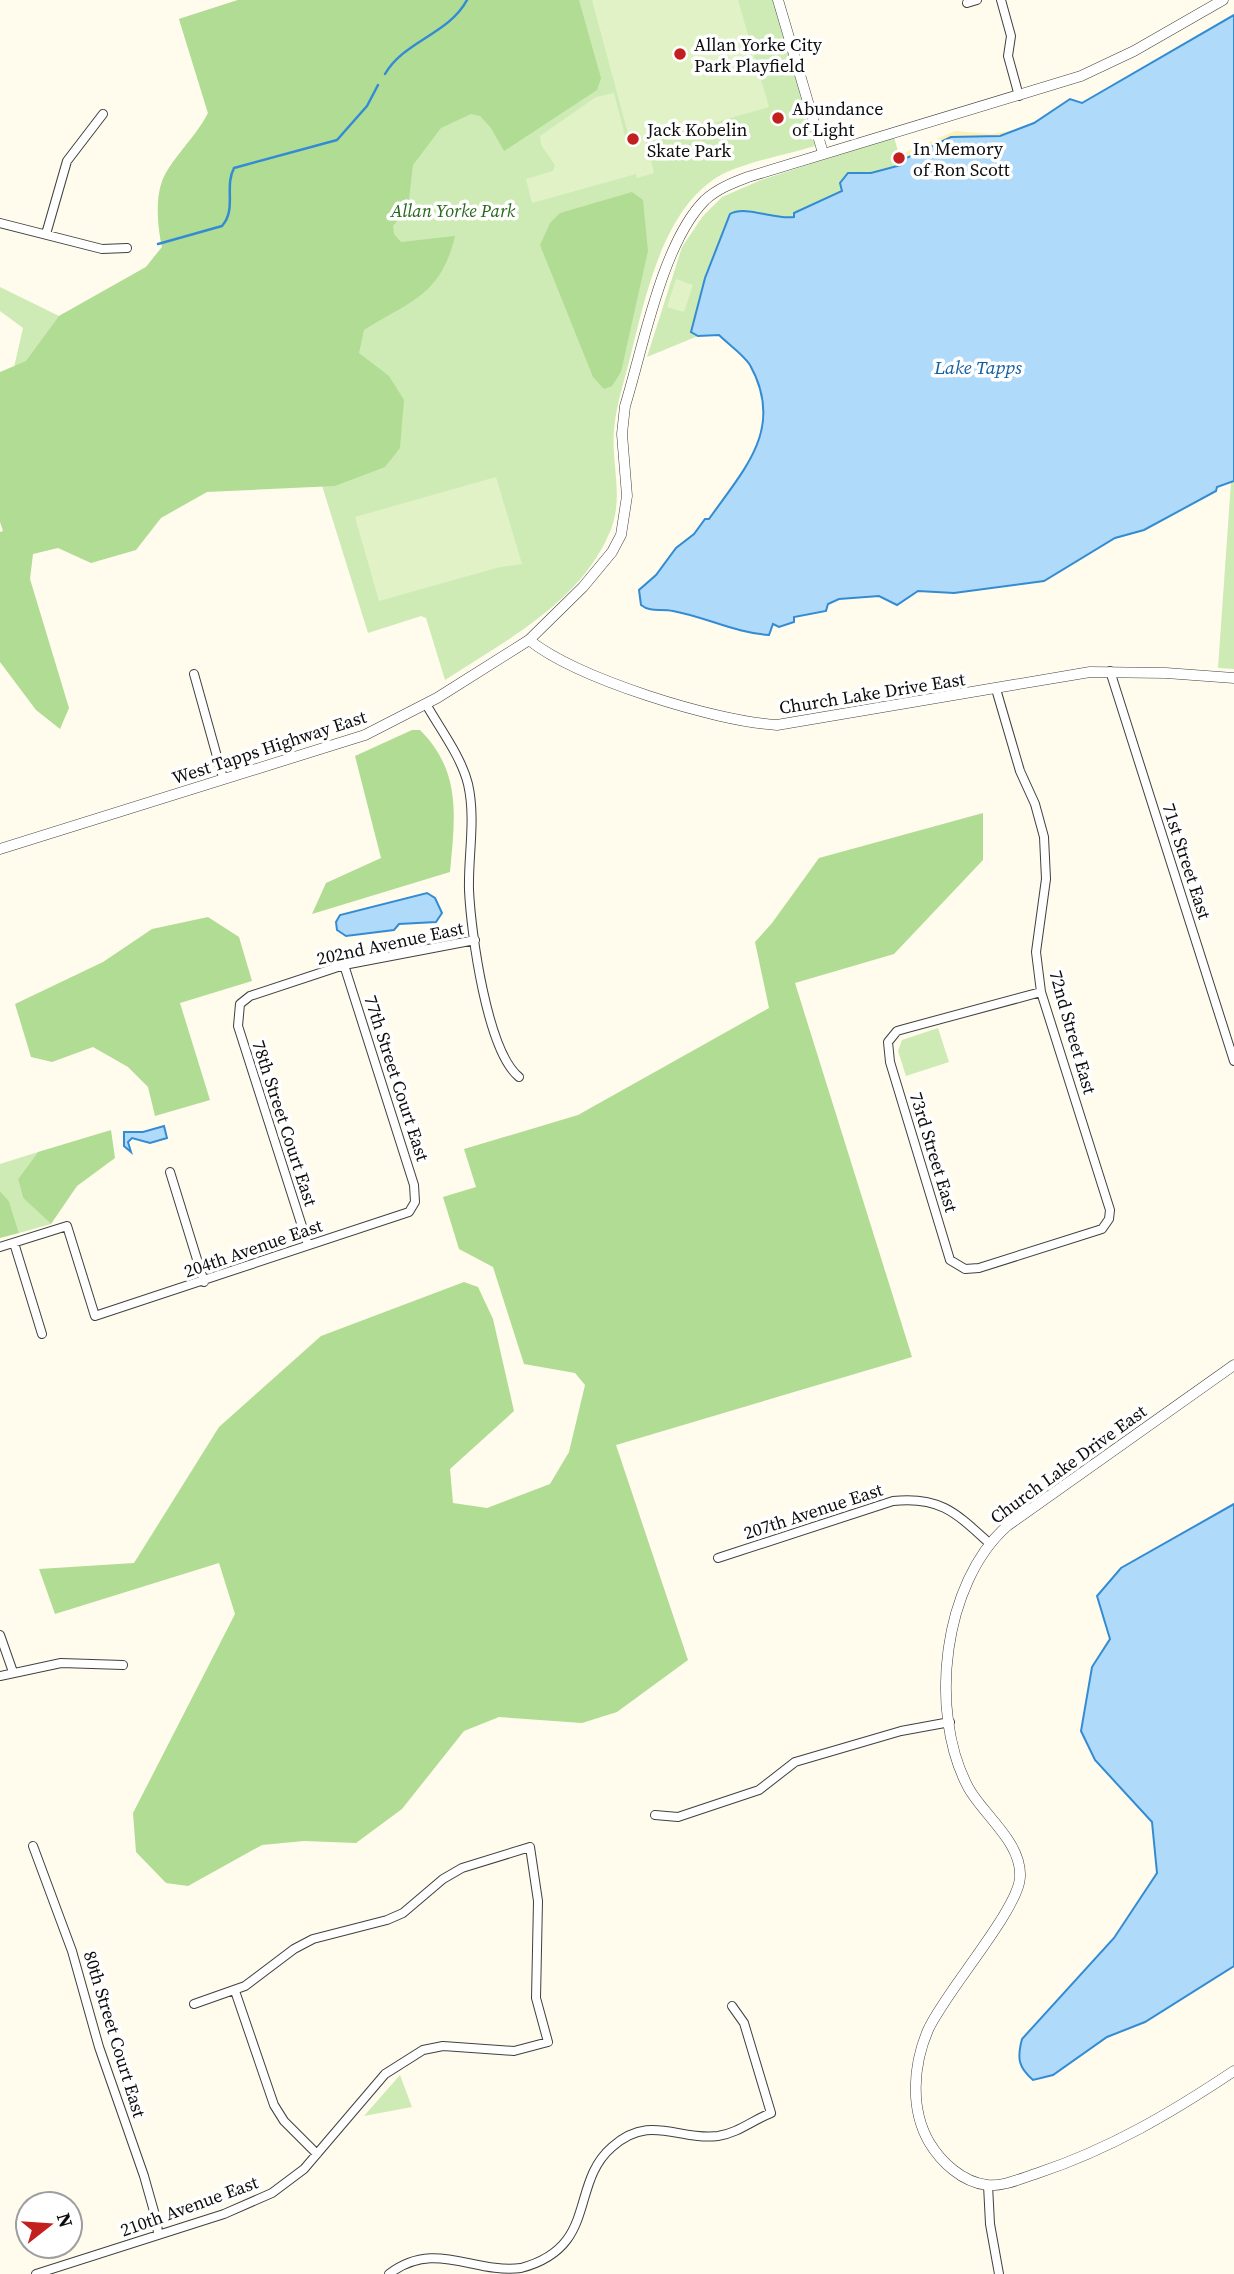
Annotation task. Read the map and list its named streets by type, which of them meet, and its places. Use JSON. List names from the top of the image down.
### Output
{
  "streets": {
    "street": [
      "Church Lake Drive East",
      "West Tapps Highway East",
      "71st Street East",
      "202nd Avenue East",
      "72nd Street East",
      "77th Street Court East",
      "78th Street Court East",
      "73rd Street East",
      "204th Avenue East",
      "207th Avenue East",
      "80th Street Court East",
      "210th Avenue East"
    ]
  },
  "crossings": [
    ["Church Lake Drive East", "West Tapps Highway East"],
    ["Church Lake Drive East", "71st Street East"],
    ["Church Lake Drive East", "72nd Street East"],
    ["Church Lake Drive East", "207th Avenue East"],
    ["202nd Avenue East", "77th Street Court East"],
    ["202nd Avenue East", "78th Street Court East"],
    ["72nd Street East", "73rd Street East"],
    ["77th Street Court East", "204th Avenue East"],
    ["78th Street Court East", "204th Avenue East"],
    ["80th Street Court East", "210th Avenue East"]
  ],
  "water": ["Lake Tapps"],
  "parks": ["Allan Yorke Park"],
  "places": [
    "Allan Yorke City Park Playfield",
    "Abundance of Light",
    "Jack Kobelin Skate Park",
    "In Memory of Ron Scott"
  ],
  "north": "right"
}
